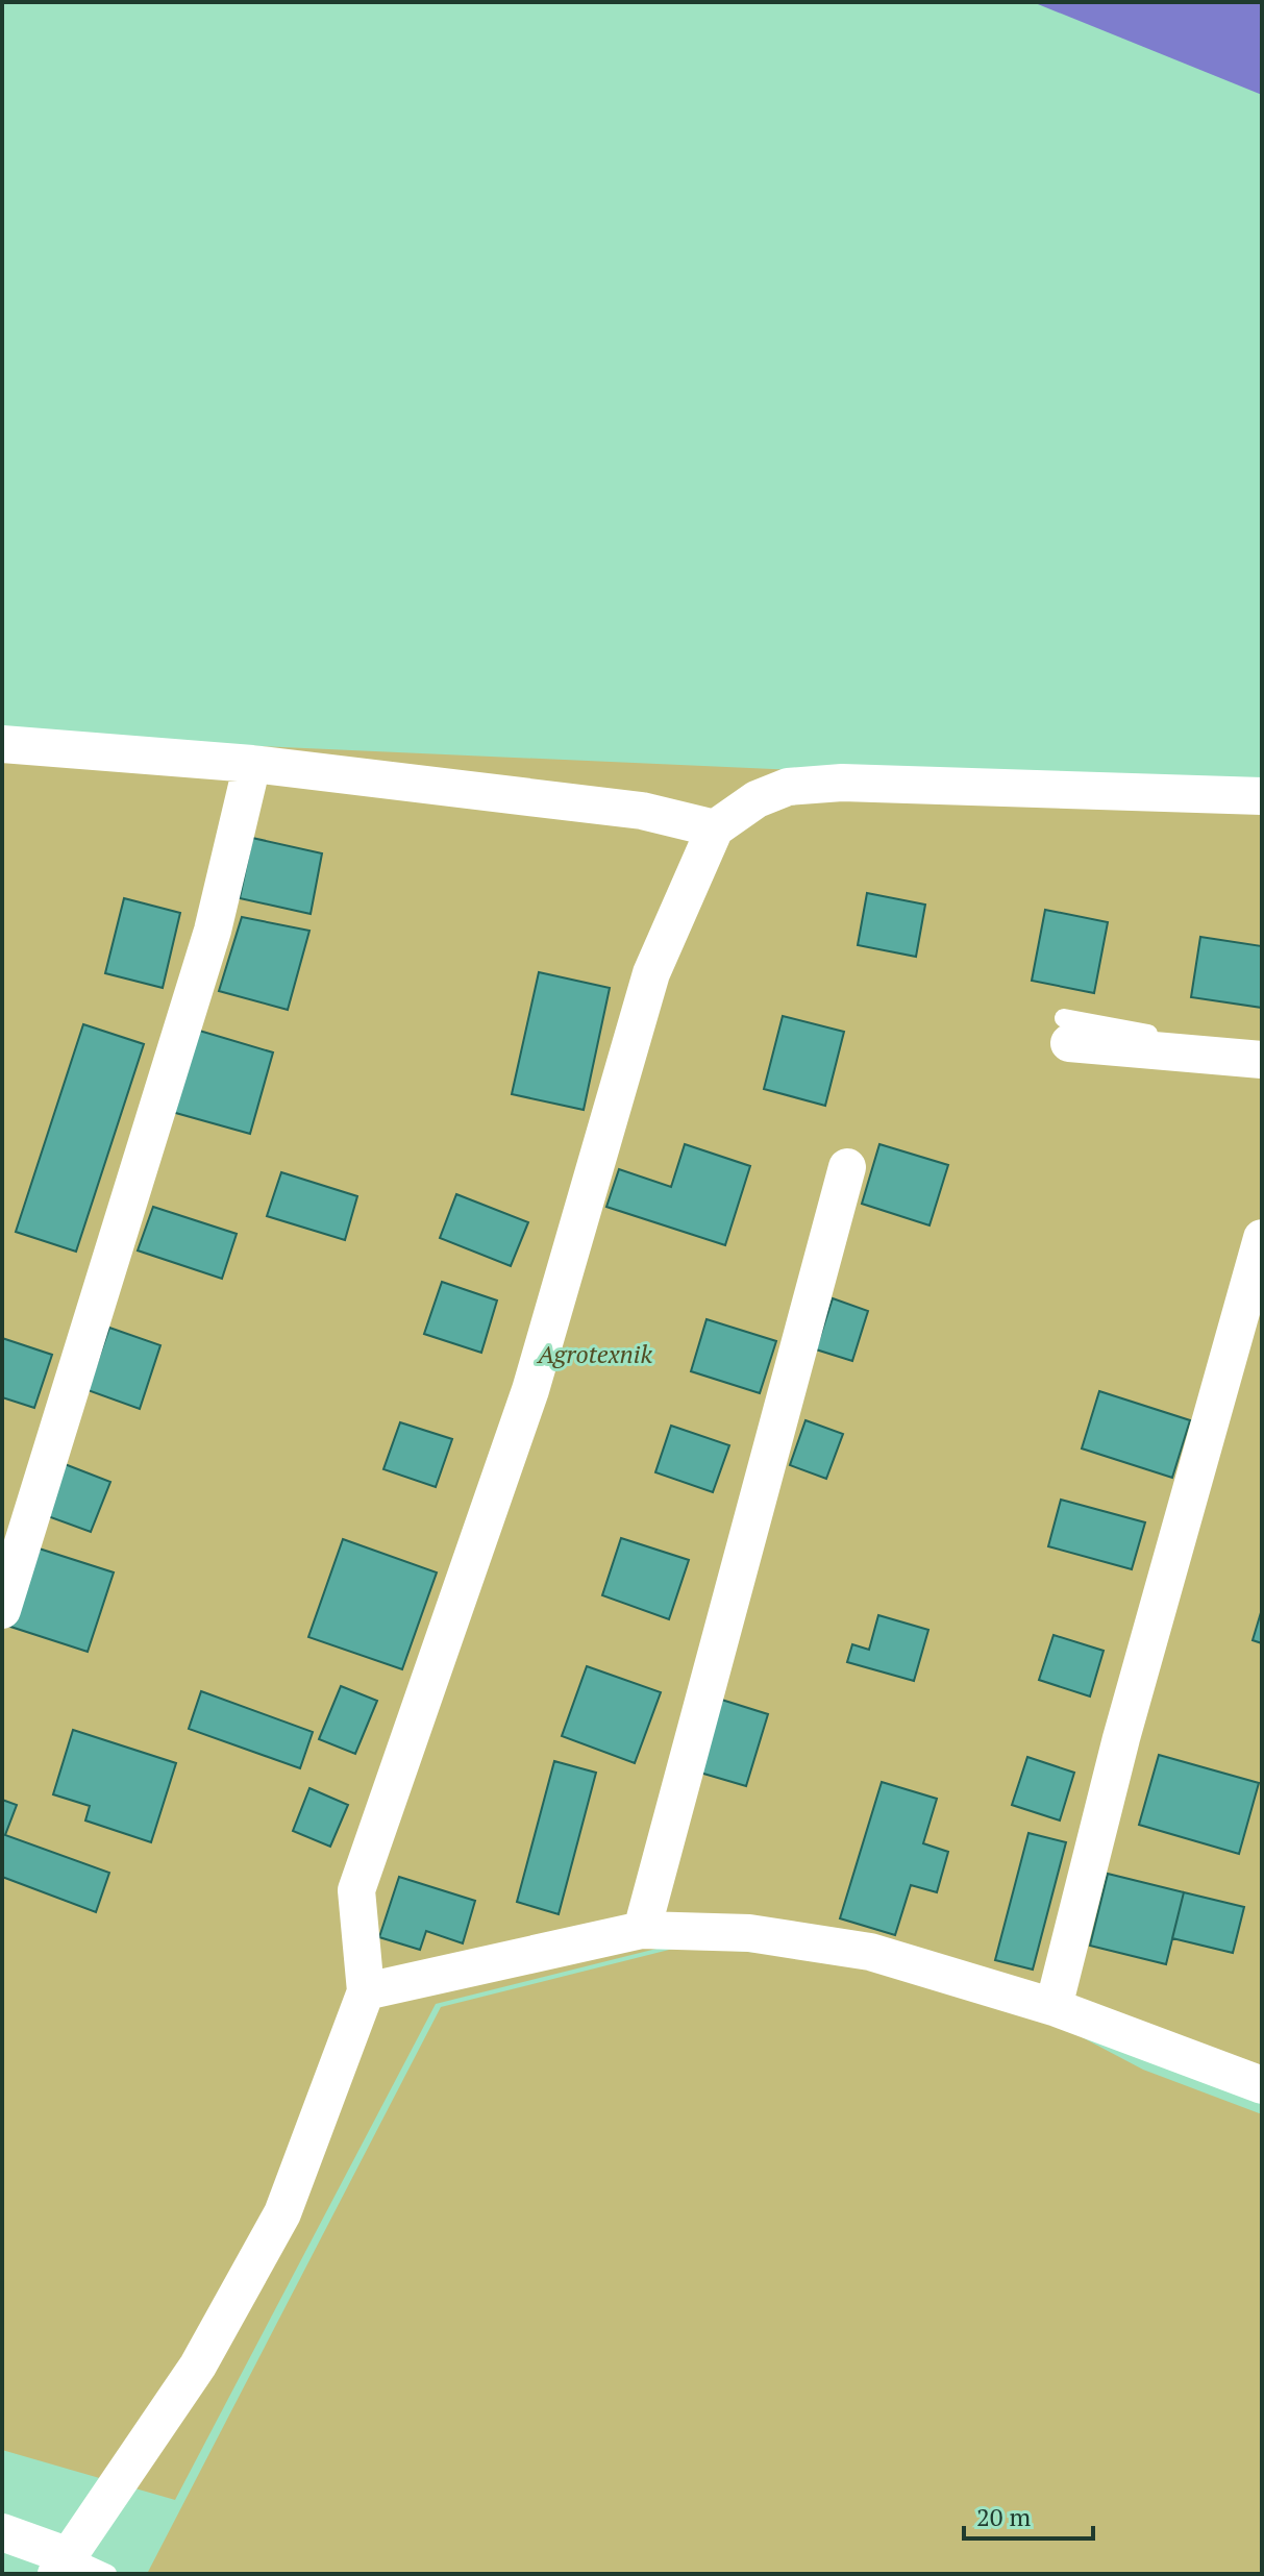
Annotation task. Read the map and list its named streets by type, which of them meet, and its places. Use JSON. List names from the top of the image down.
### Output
{
  "parks": ["Agrotexnik"],
  "scale_bar": "20 m"
}
